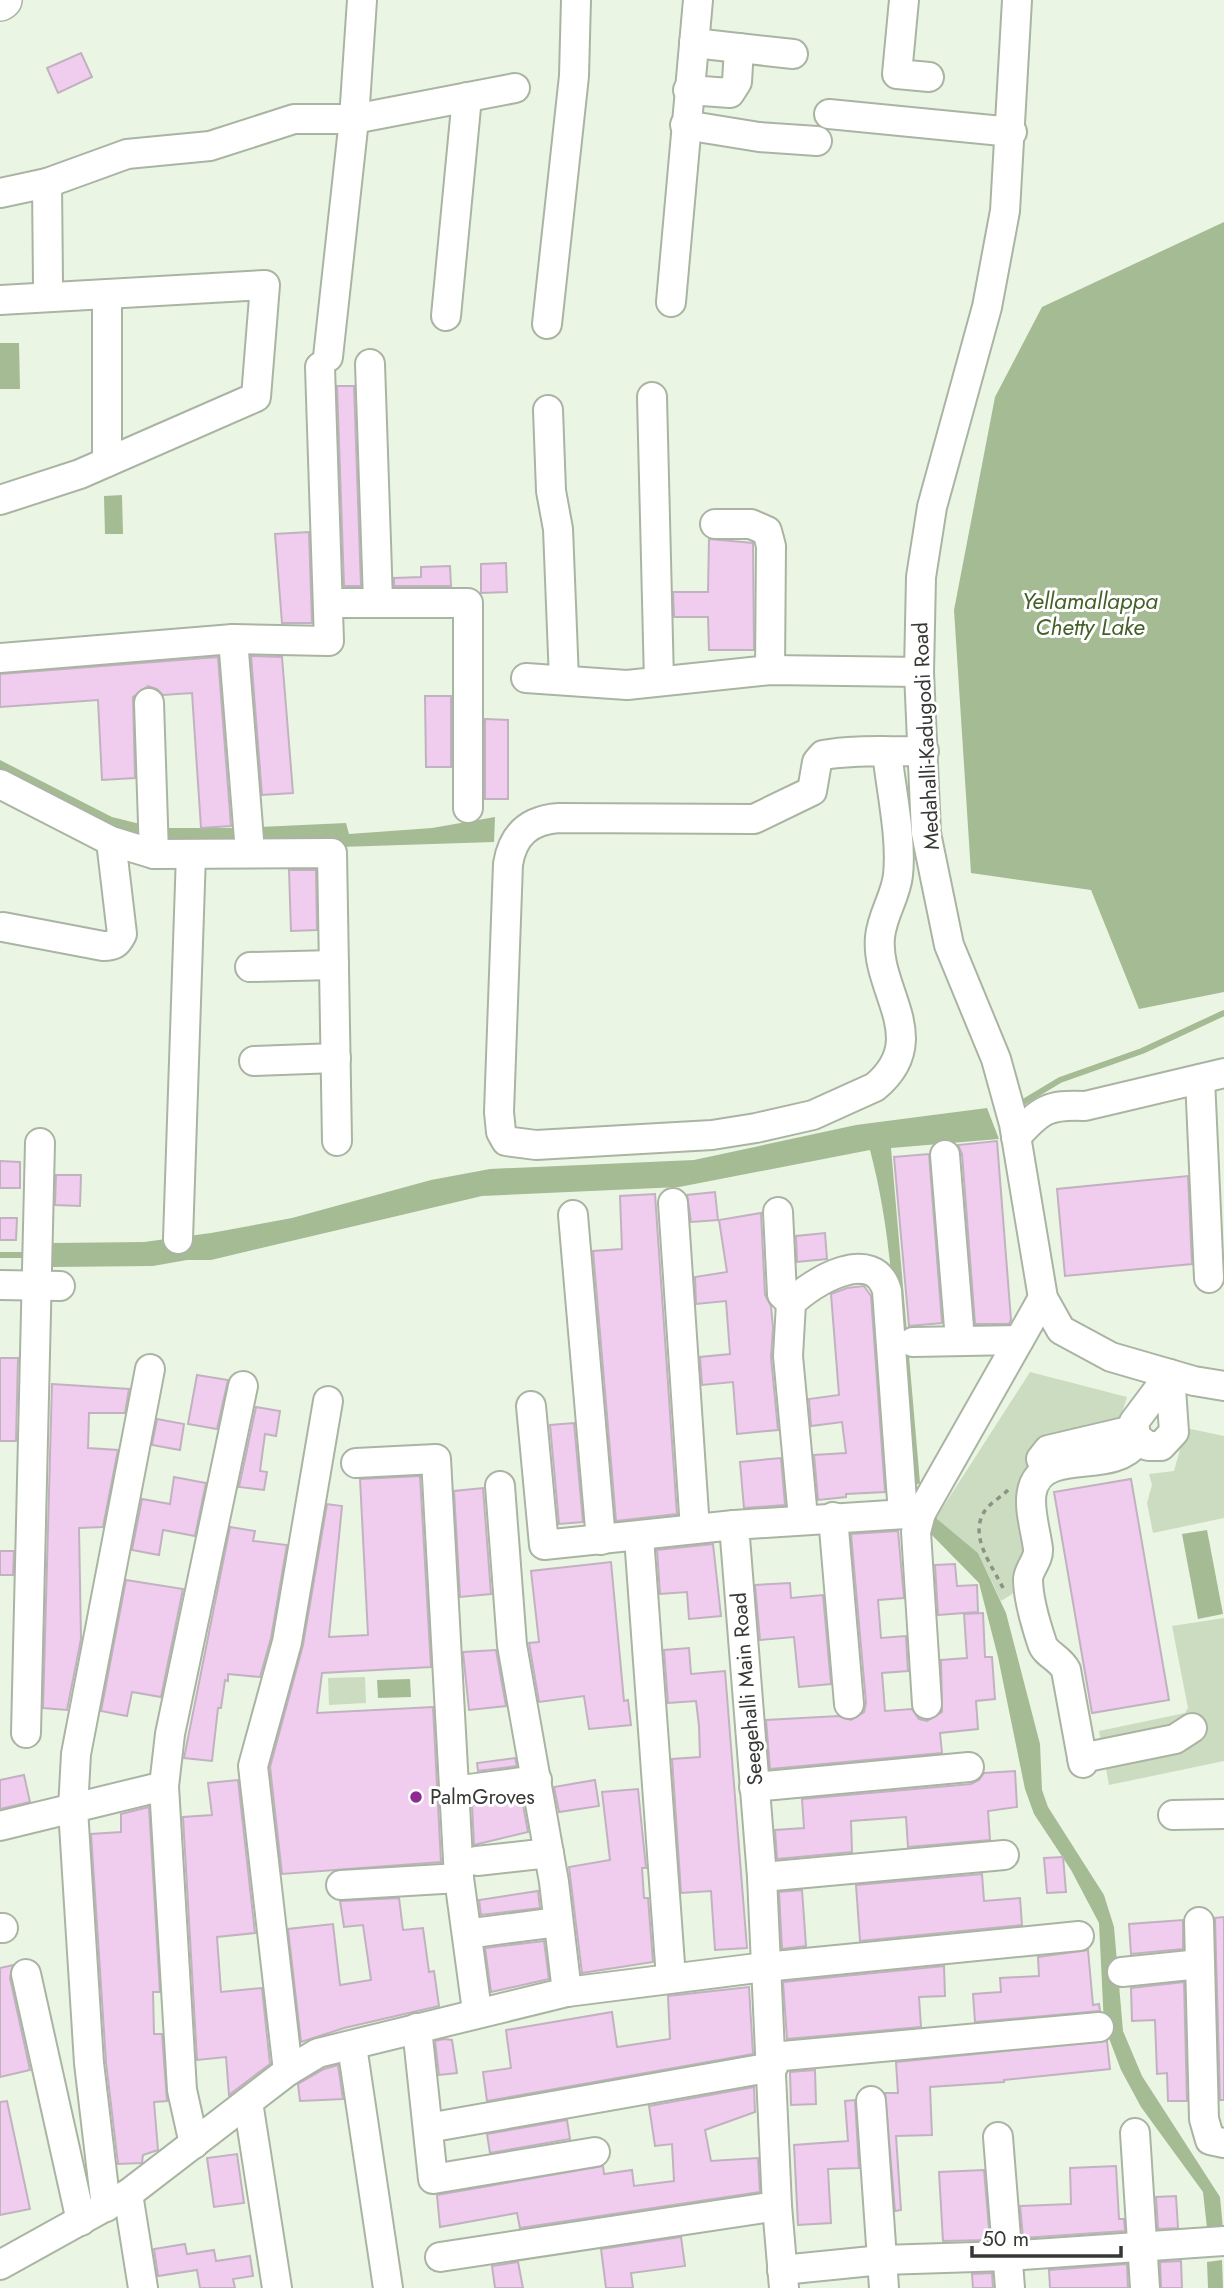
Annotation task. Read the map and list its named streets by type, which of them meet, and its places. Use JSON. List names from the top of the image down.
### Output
{
  "streets": {
    "street": ["Medahalli-Kadugodi Road", "Seegehalli Main Road"]
  },
  "water": ["Yellamallappa Chetty Lake"],
  "places": ["PalmGroves"],
  "scale_bar": "50 m"
}
